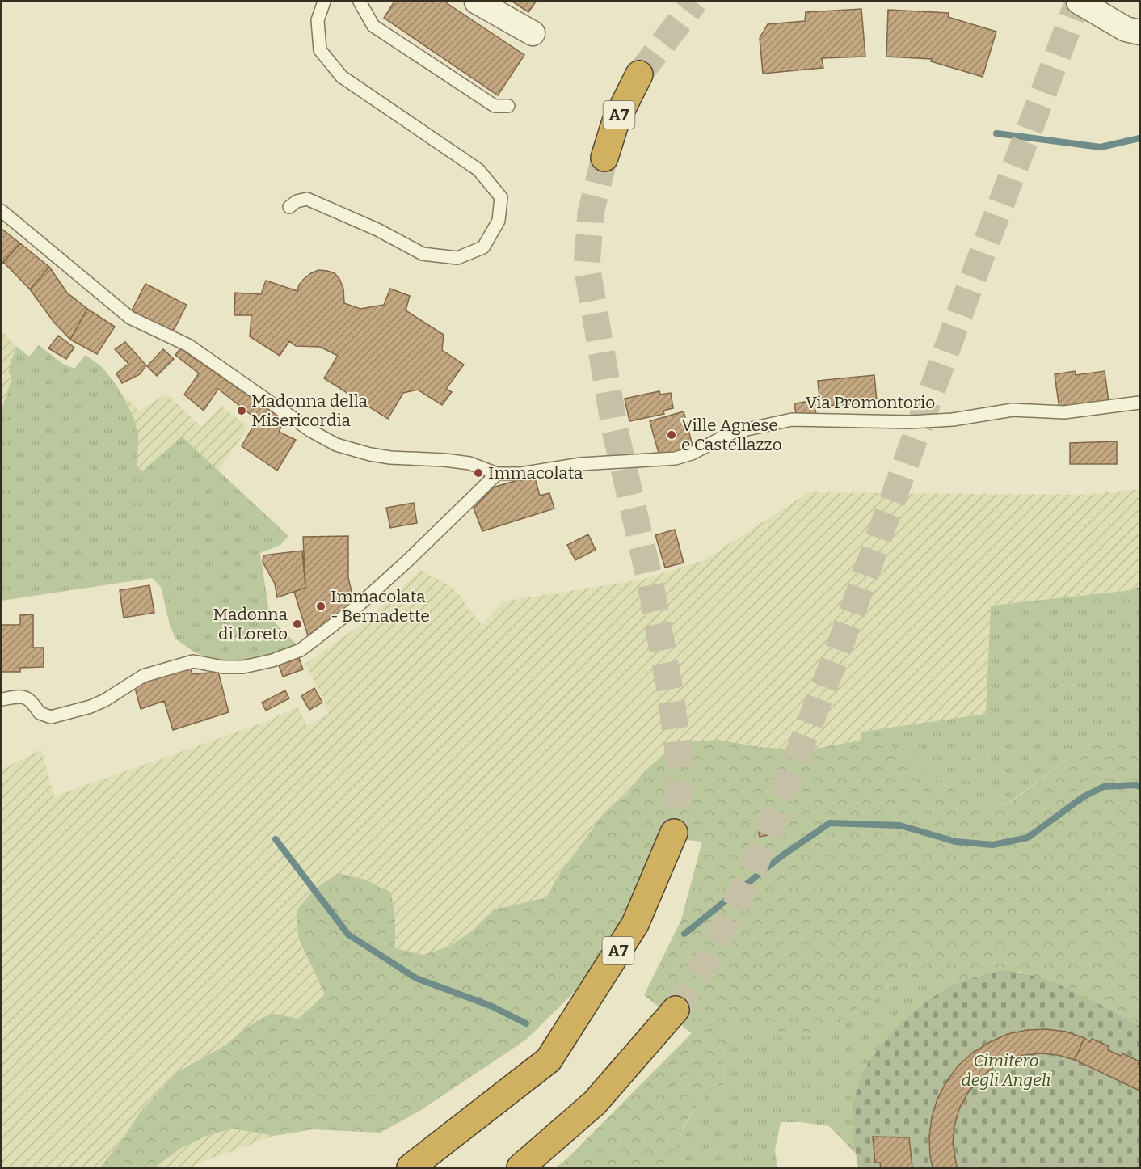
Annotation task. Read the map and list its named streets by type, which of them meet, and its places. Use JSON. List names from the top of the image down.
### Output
{
  "streets": {
    "highway": ["A7"],
    "lane": ["Via Promontorio"]
  },
  "parks": ["Cimitero degli Angeli"],
  "places": [
    "Madonna della Misericordia",
    "Ville Agnese e Castellazzo",
    "Immacolata",
    "Immacolata - Bernadette",
    "Madonna di Loreto"
  ]
}
